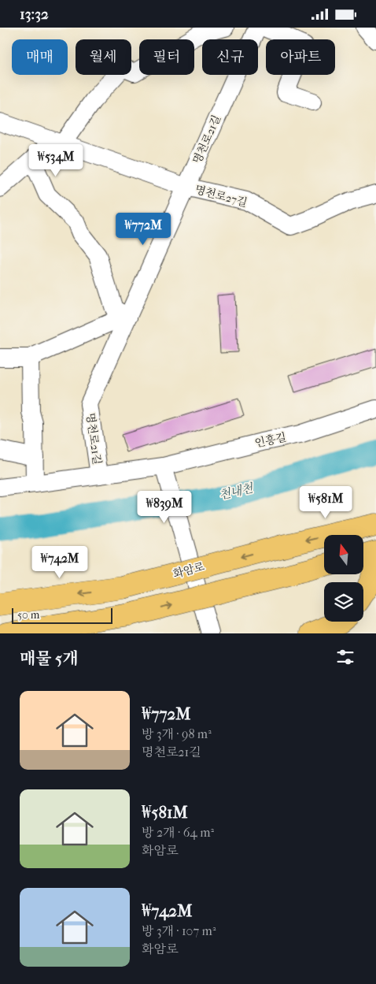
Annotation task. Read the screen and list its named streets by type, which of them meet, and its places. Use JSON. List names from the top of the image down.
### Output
{
  "streets": {
    "main road": ["화암로"],
    "street": ["명천로21길", "명천로27길", "인흥길"]
  },
  "crossings": [
    ["명천로21길", "명천로27길"],
    ["명천로21길", "인흥길"]
  ],
  "water": ["천내천"],
  "scale_bar": "50 m",
  "north": "top",
  "page": {
    "status": "13:32",
    "chip": [
      "매매",
      "월세",
      "필터",
      "신규",
      "아파트"
    ],
    "price": [
      "₩534M",
      "₩772M",
      "₩581M",
      "₩839M",
      "₩742M"
    ],
    "scale": "50 m",
    "heading": "매물 5개",
    "list": [
      {
        "name": "₩772M",
        "note": "방 3개 · 98 m² · 명천로21길"
      },
      {
        "name": "₩581M",
        "note": "방 2개 · 64 m² · 화암로"
      },
      {
        "name": "₩742M",
        "note": "방 3개 · 107 m² · 화암로"
      }
    ]
  }
}
